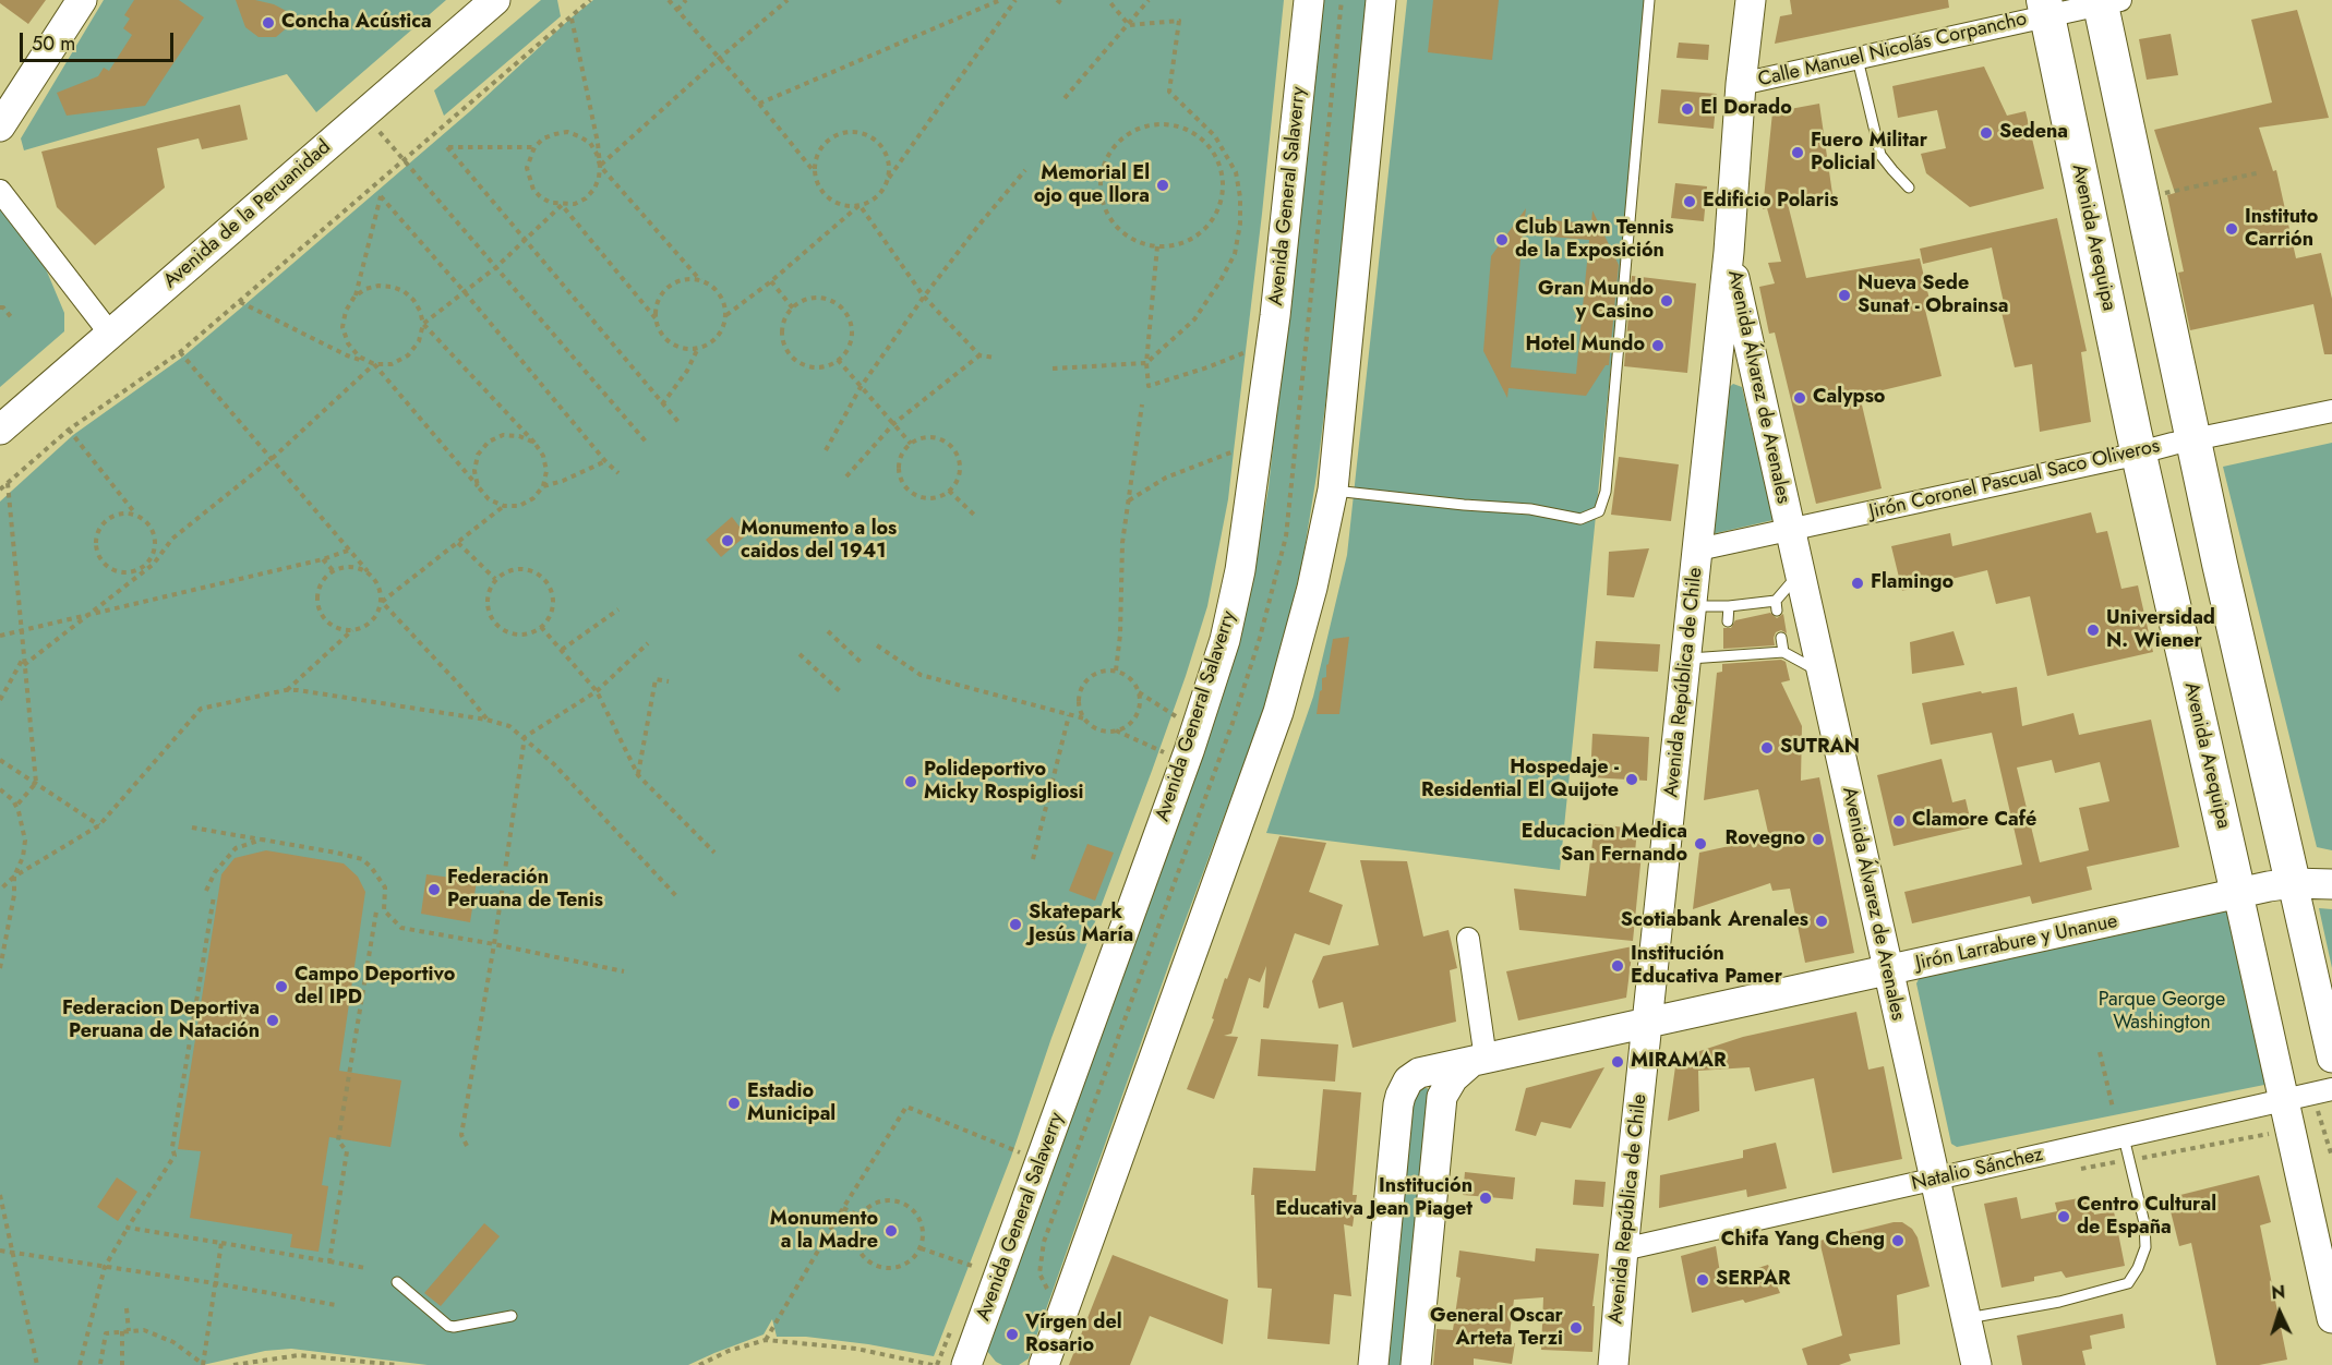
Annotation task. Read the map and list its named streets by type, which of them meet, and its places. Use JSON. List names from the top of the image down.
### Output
{
  "streets": {
    "main road": [
      "Avenida General Salaverry",
      "Avenida de la Peruanidad",
      "Avenida Arequipa",
      "Avenida Álvarez de Arenales",
      "Avenida República de Chile",
      "Jirón Larrabure y Unanue"
    ],
    "street": ["Calle Manuel Nicolás Corpancho", "Jirón Coronel Pascual Saco Oliveros", "Natalio Sánchez"]
  },
  "crossings": [
    ["Calle Manuel Nicolás Corpancho", "Avenida Arequipa"],
    ["Calle Manuel Nicolás Corpancho", "Avenida República de Chile"],
    ["Avenida Arequipa", "Jirón Coronel Pascual Saco Oliveros"],
    ["Avenida Arequipa", "Jirón Larrabure y Unanue"],
    ["Avenida Arequipa", "Natalio Sánchez"],
    ["Avenida Álvarez de Arenales", "Jirón Coronel Pascual Saco Oliveros"],
    ["Avenida Álvarez de Arenales", "Avenida República de Chile"],
    ["Avenida Álvarez de Arenales", "Jirón Larrabure y Unanue"],
    ["Avenida Álvarez de Arenales", "Natalio Sánchez"],
    ["Jirón Coronel Pascual Saco Oliveros", "Avenida República de Chile"],
    ["Avenida República de Chile", "Jirón Larrabure y Unanue"],
    ["Avenida República de Chile", "Natalio Sánchez"]
  ],
  "parks": ["Parque George Washington"],
  "places": [
    "Concha Acústica",
    "El Dorado",
    "Sedena",
    "Fuero Militar Policial",
    "Memorial El ojo que llora",
    "Edificio Polaris",
    "Instituto Carrión",
    "Club Lawn Tennis de la Exposición",
    "Nueva Sede Sunat - Obrainsa",
    "Gran Mundo y Casino",
    "Hotel Mundo",
    "Calypso",
    "Monumento a los caidos del 1941",
    "Flamingo",
    "Universidad N. Wiener",
    "SUTRAN",
    "Hospedaje - Residential El Quijote",
    "Polideportivo Micky Rospigliosi",
    "Clamore Café",
    "Rovegno",
    "Educacion Medica San Fernando",
    "Federación Peruana de Tenis",
    "Scotiabank Arenales",
    "Skatepark Jesús María",
    "Institución Educativa Pamer",
    "Campo Deportivo del IPD",
    "Federacion Deportiva Peruana de Natación",
    "MIRAMAR",
    "Estadio Municipal",
    "Institución Educativa Jean Piaget",
    "Centro Cultural de España",
    "Monumento a la Madre",
    "Chifa Yang Cheng",
    "SERPAR",
    "General Oscar Arteta Terzi",
    "Vírgen del Rosario"
  ],
  "scale_bar": "50 m",
  "north": "top"
}
